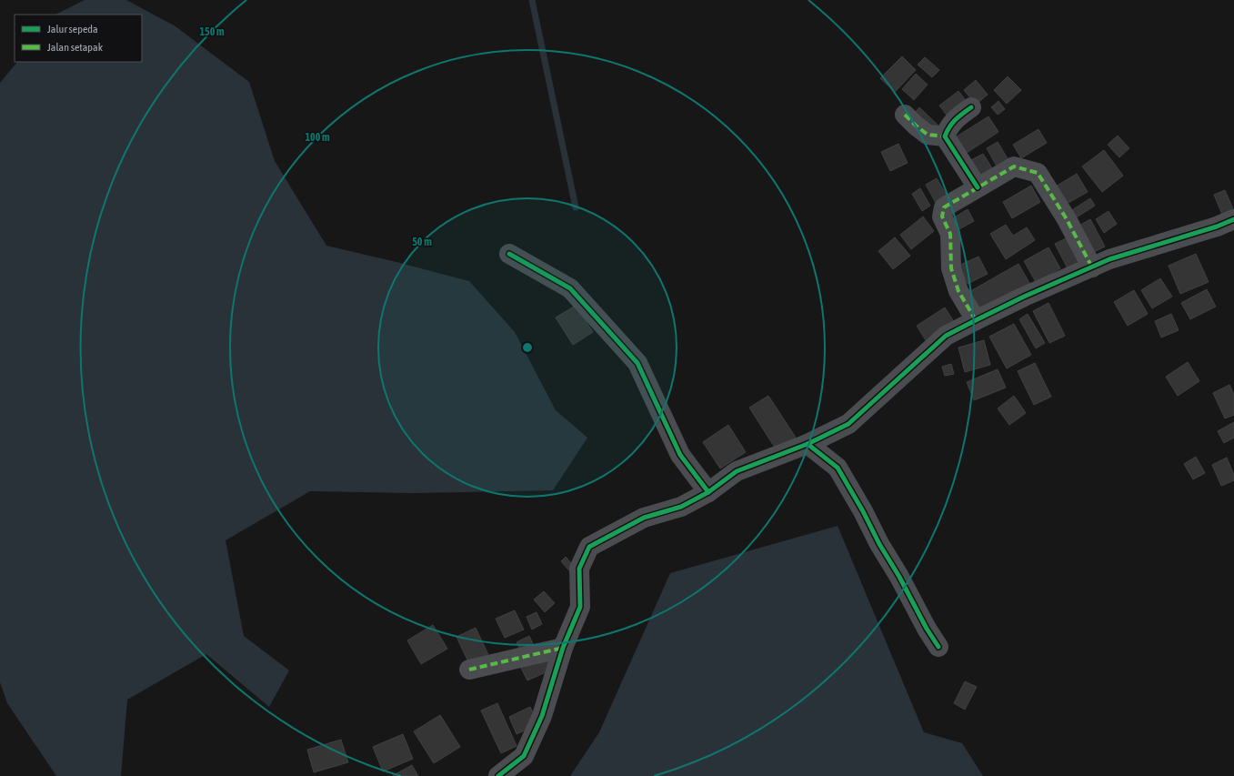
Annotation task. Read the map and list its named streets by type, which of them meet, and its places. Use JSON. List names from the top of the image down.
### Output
{
  "legend": ["Jalur sepeda", "Jalan setapak"],
  "rings": ["150 m", "100 m", "50 m"]
}
